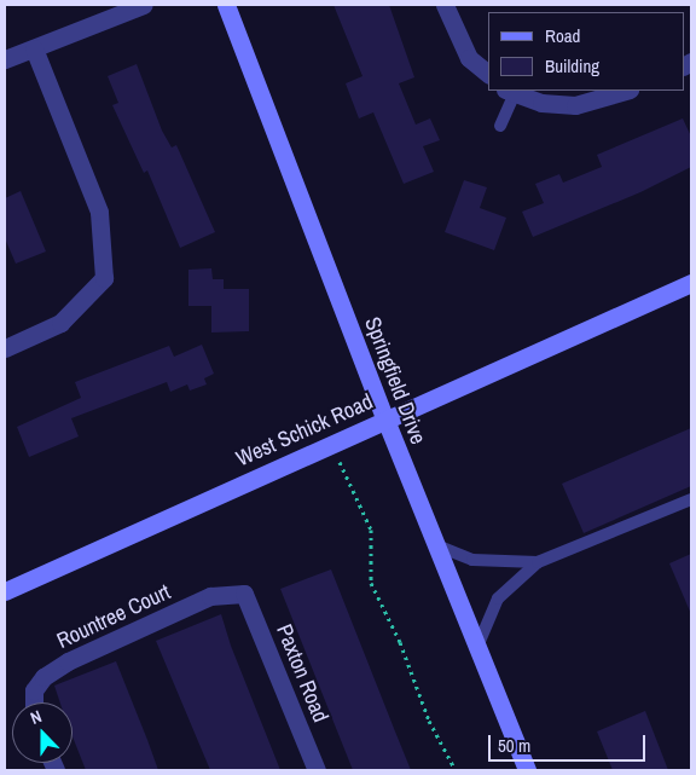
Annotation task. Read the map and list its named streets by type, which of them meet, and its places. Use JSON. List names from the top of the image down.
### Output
{
  "streets": {
    "street": [
      "Springfield Drive",
      "West Schick Road",
      "Rountree Court",
      "Paxton Road"
    ]
  },
  "crossings": [
    ["Springfield Drive", "West Schick Road"],
    ["Rountree Court", "Paxton Road"]
  ],
  "legend": ["Road", "Building"],
  "scale_bar": "50 m",
  "north": "top"
}
